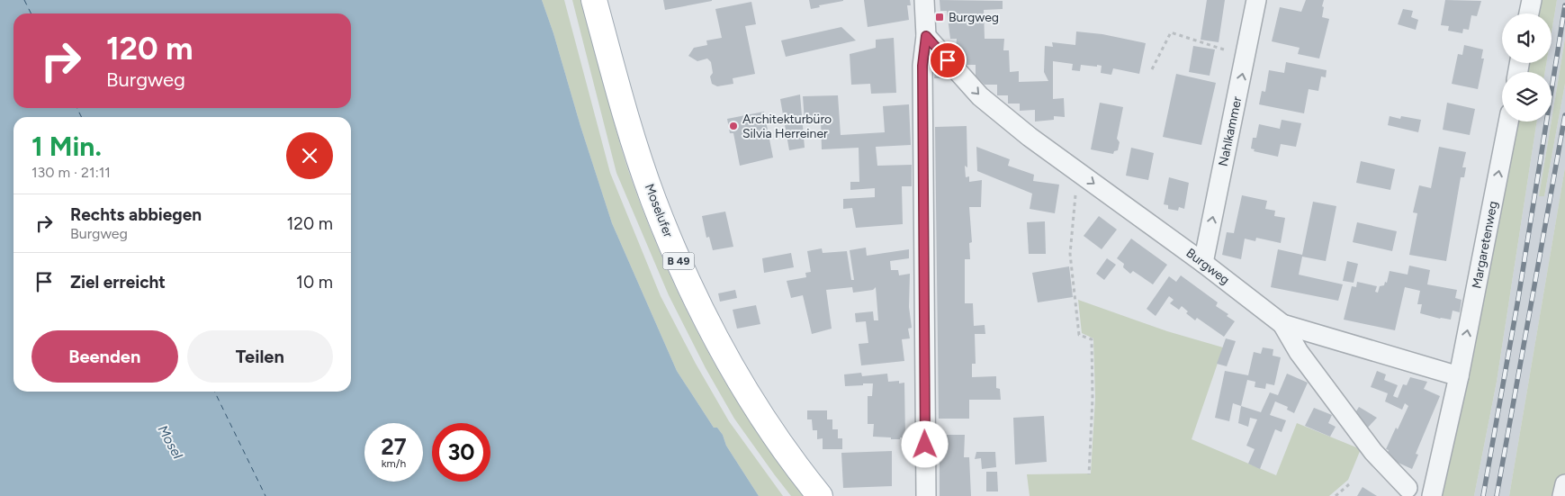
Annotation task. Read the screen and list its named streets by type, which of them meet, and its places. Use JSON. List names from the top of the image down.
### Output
{
  "streets": {
    "main road": ["Moselufer", "B 49"],
    "street": ["Nahlkammer", "Margaretenweg", "Burgweg"]
  },
  "crossings": [
    ["Nahlkammer", "Burgweg"],
    ["Margaretenweg", "Burgweg"]
  ],
  "one_way": ["Nahlkammer", "Margaretenweg", "Burgweg"],
  "water": ["Mosel"],
  "places": {
    "transit": ["Burgweg"],
    "other": ["Architekturbüro Silvia Herreiner"]
  },
  "page": {
    "turn": ["120 m", "Burgweg"],
    "heading": ["1 Min.", "130 m · 21:11"],
    "list": [
      {
        "name": "Rechts abbiegen",
        "note": "Burgweg",
        "value": "120 m"
      },
      {
        "name": "Ziel erreicht",
        "value": "10 m"
      }
    ],
    "buttons": ["Beenden", "Teilen"],
    "speed": "27 km/h",
    "limit": "30"
  }
}
